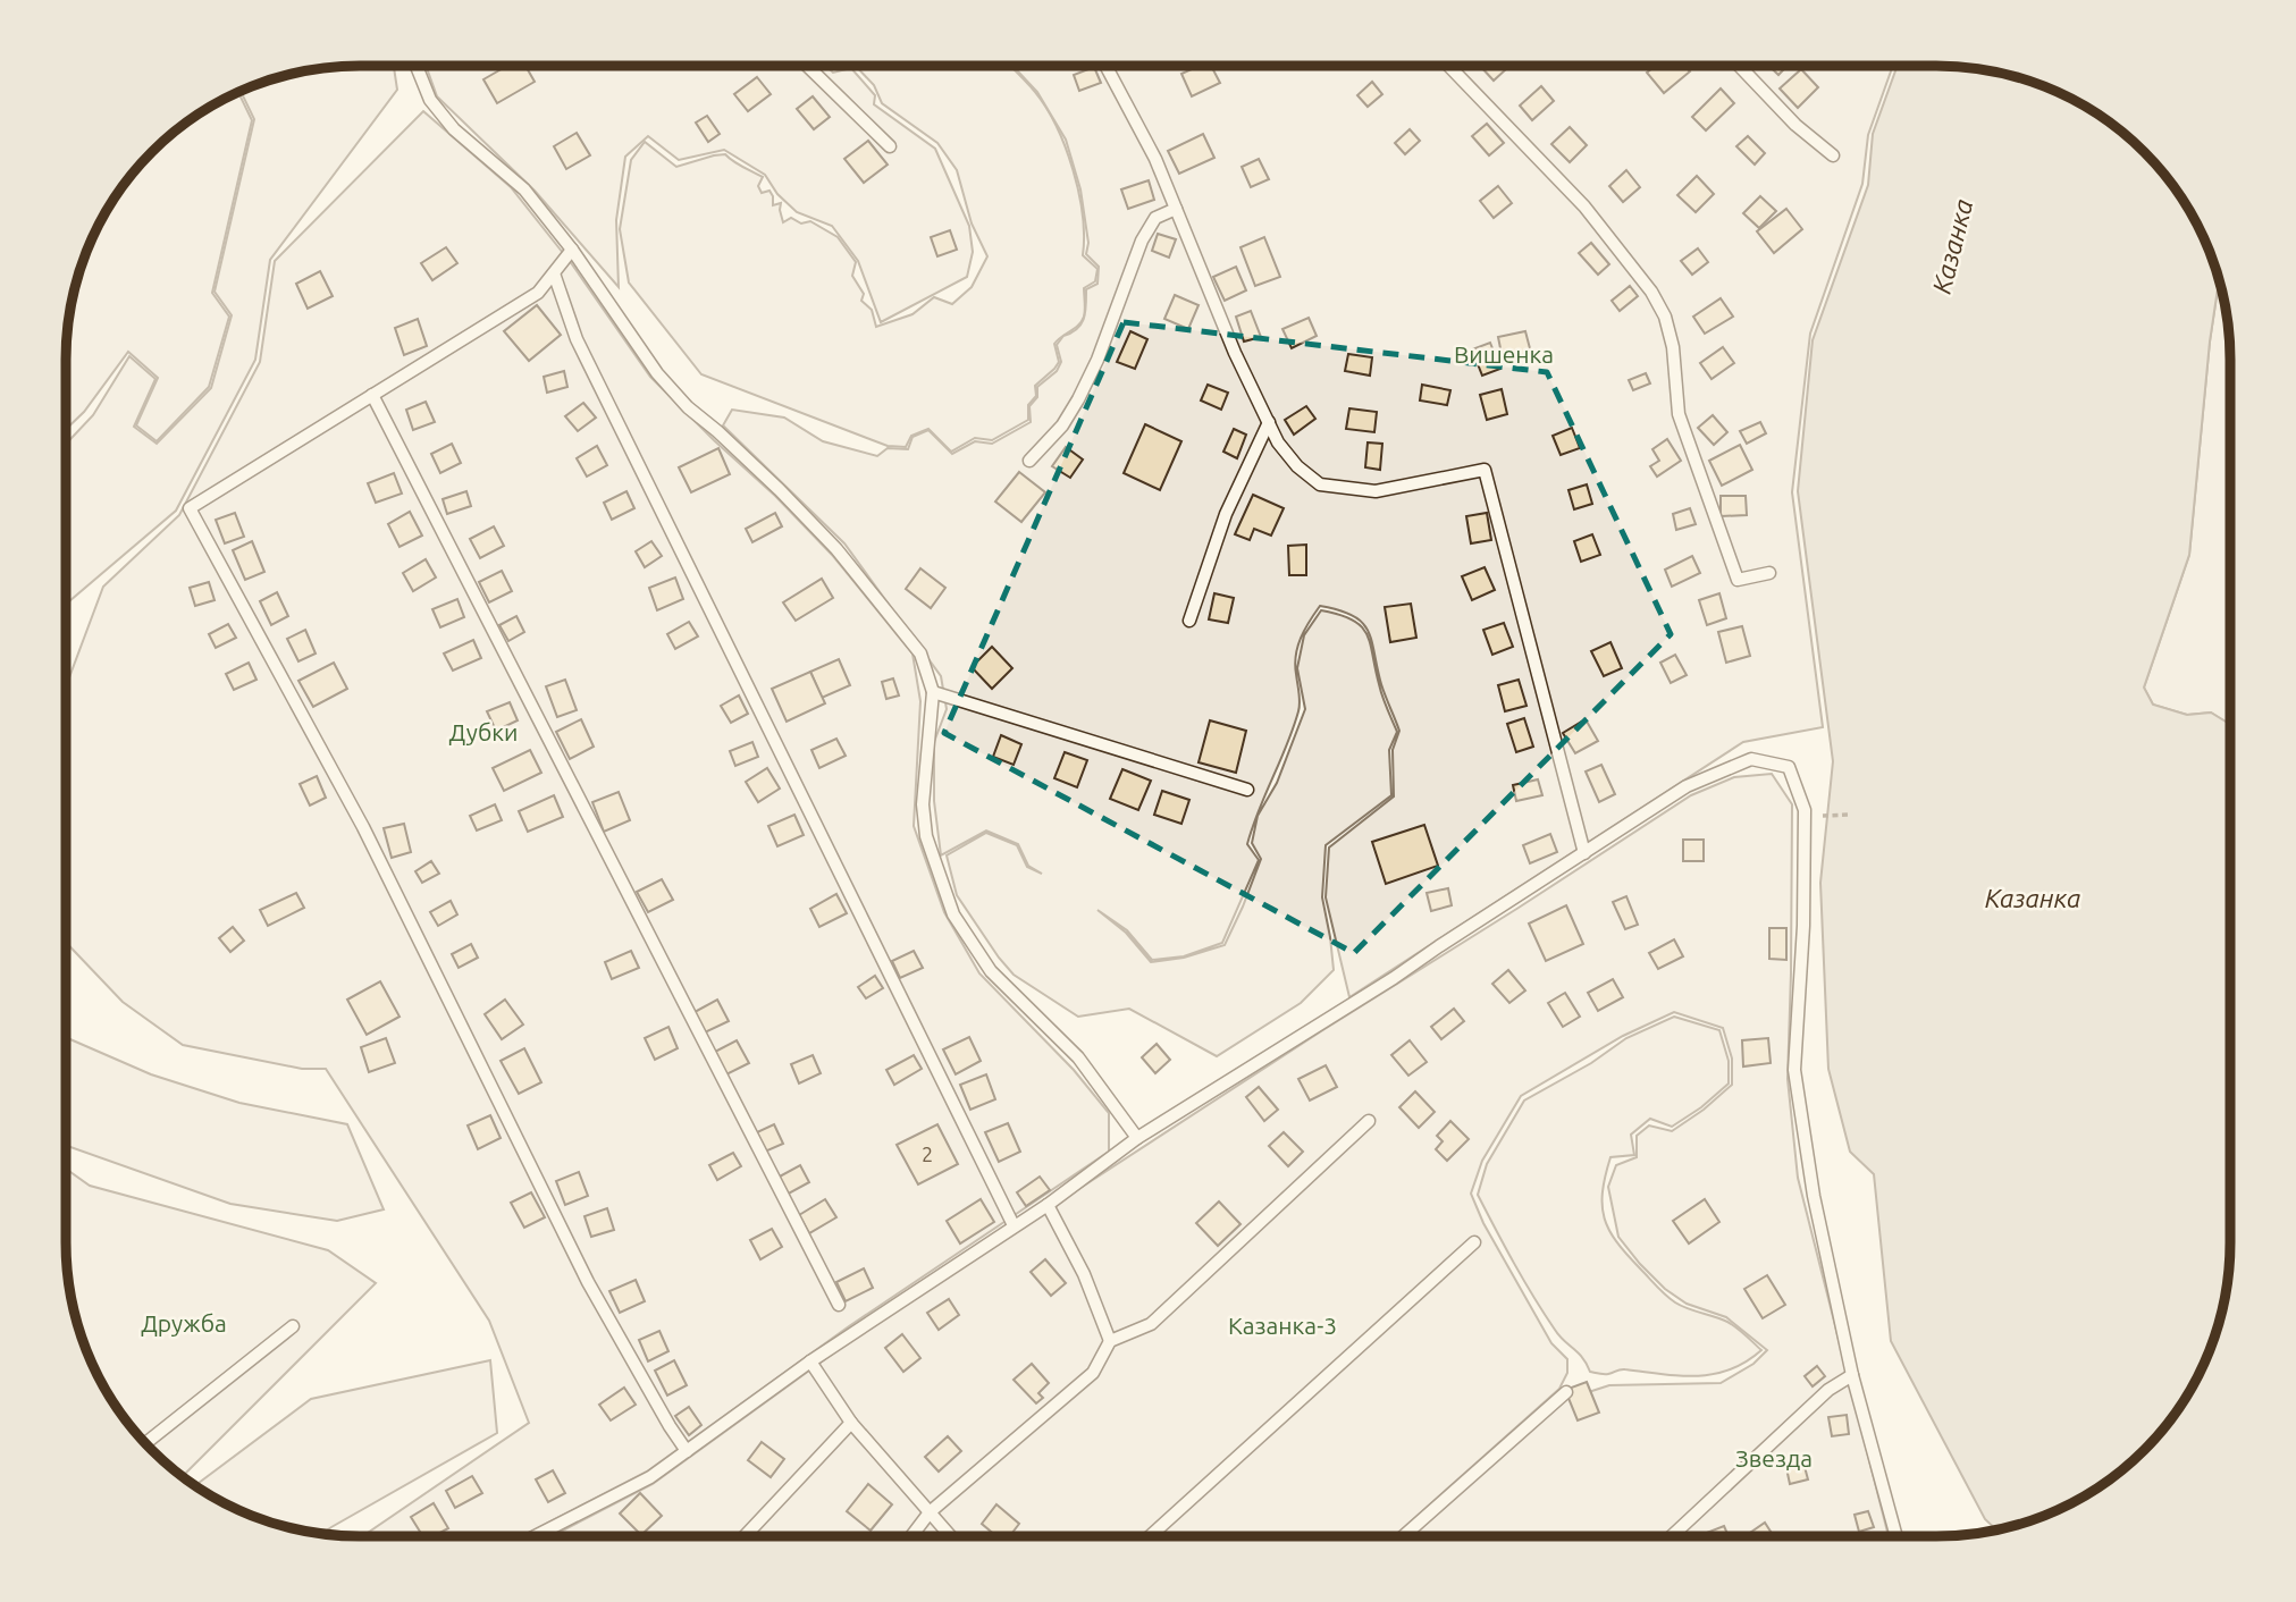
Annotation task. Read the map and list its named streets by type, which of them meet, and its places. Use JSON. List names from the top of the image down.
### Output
{
  "water": ["Казанка"],
  "parks": [
    "Вишенка",
    "Дубки",
    "Дружба",
    "Казанка-3",
    "Звезда"
  ],
  "house_numbers": ["2"]
}
